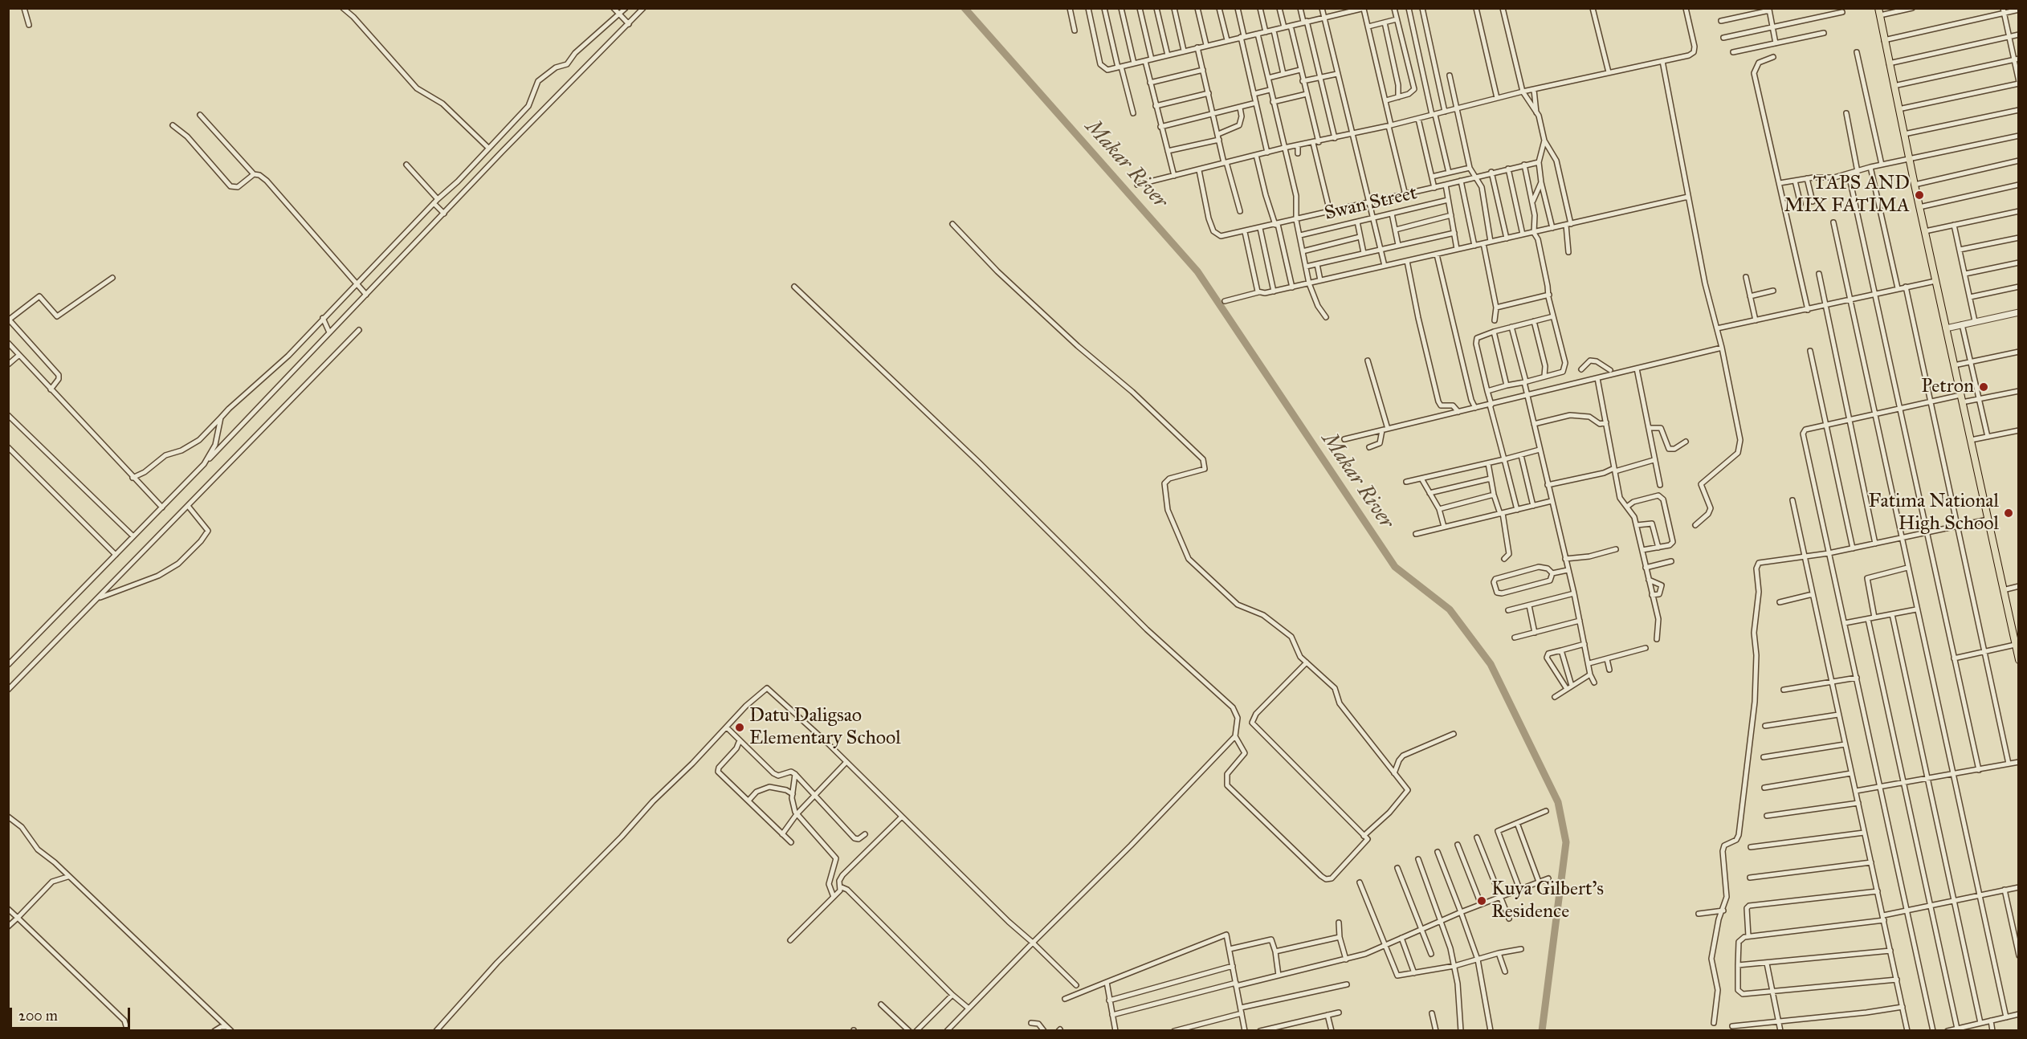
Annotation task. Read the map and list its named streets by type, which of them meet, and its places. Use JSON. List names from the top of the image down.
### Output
{
  "streets": {
    "street": ["Swan Street"]
  },
  "water": ["Makar River"],
  "places": [
    "TAPS AND MIX FATIMA",
    "Petron",
    "Fatima National High School",
    "Datu Daligsao Elementary School",
    "Kuya Gilbert’s Residence"
  ],
  "scale_bar": "200 m"
}
